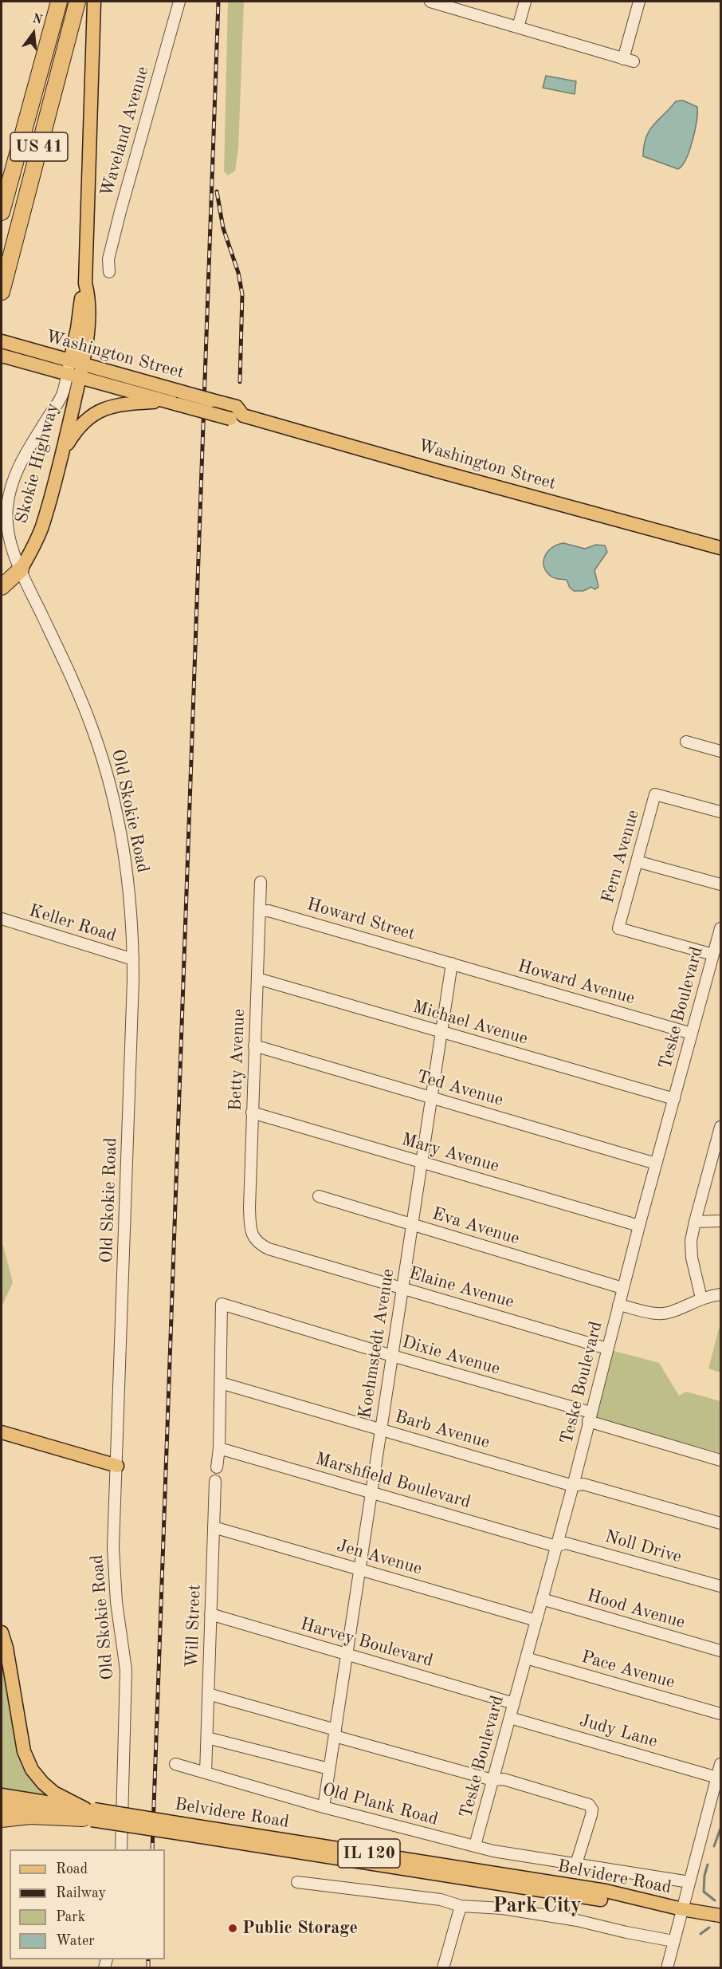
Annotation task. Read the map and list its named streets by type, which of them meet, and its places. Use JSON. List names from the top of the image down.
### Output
{
  "streets": {
    "highway": ["US 41"],
    "main road": [
      "Washington Street",
      "Skokie Highway",
      "Belvidere Road",
      "IL 120"
    ],
    "street": [
      "Waveland Avenue",
      "Old Skokie Road",
      "Fern Avenue",
      "Howard Street",
      "Keller Road",
      "Howard Avenue",
      "Teske Boulevard",
      "Michael Avenue",
      "Betty Avenue",
      "Ted Avenue",
      "Mary Avenue",
      "Eva Avenue",
      "Elaine Avenue",
      "Koehmstedt Avenue",
      "Dixie Avenue",
      "Barb Avenue",
      "Marshfield Boulevard",
      "Noll Drive",
      "Jen Avenue",
      "Hood Avenue",
      "Will Street",
      "Harvey Boulevard",
      "Pace Avenue",
      "Judy Lane",
      "Old Plank Road"
    ]
  },
  "crossings": [
    ["Washington Street", "Skokie Highway"],
    ["Washington Street", "Old Skokie Road"],
    ["Skokie Highway", "Old Skokie Road"],
    ["Old Skokie Road", "Keller Road"],
    ["Fern Avenue", "Teske Boulevard"],
    ["Howard Street", "Howard Avenue"],
    ["Howard Street", "Betty Avenue"],
    ["Howard Street", "Koehmstedt Avenue"],
    ["Howard Avenue", "Teske Boulevard"],
    ["Howard Avenue", "Koehmstedt Avenue"],
    ["Teske Boulevard", "Michael Avenue"],
    ["Teske Boulevard", "Ted Avenue"],
    ["Teske Boulevard", "Mary Avenue"],
    ["Teske Boulevard", "Eva Avenue"],
    ["Teske Boulevard", "Elaine Avenue"],
    ["Teske Boulevard", "Dixie Avenue"],
    ["Teske Boulevard", "Barb Avenue"],
    ["Teske Boulevard", "Marshfield Boulevard"],
    ["Teske Boulevard", "Noll Drive"],
    ["Teske Boulevard", "Jen Avenue"],
    ["Teske Boulevard", "Hood Avenue"],
    ["Teske Boulevard", "Harvey Boulevard"],
    ["Teske Boulevard", "Pace Avenue"],
    ["Teske Boulevard", "Judy Lane"],
    ["Teske Boulevard", "Old Plank Road"],
    ["Michael Avenue", "Betty Avenue"],
    ["Michael Avenue", "Koehmstedt Avenue"],
    ["Betty Avenue", "Ted Avenue"],
    ["Betty Avenue", "Mary Avenue"],
    ["Betty Avenue", "Elaine Avenue"],
    ["Ted Avenue", "Koehmstedt Avenue"],
    ["Mary Avenue", "Koehmstedt Avenue"],
    ["Eva Avenue", "Koehmstedt Avenue"],
    ["Elaine Avenue", "Koehmstedt Avenue"],
    ["Koehmstedt Avenue", "Dixie Avenue"],
    ["Koehmstedt Avenue", "Barb Avenue"],
    ["Koehmstedt Avenue", "Marshfield Boulevard"],
    ["Koehmstedt Avenue", "Jen Avenue"],
    ["Koehmstedt Avenue", "Harvey Boulevard"],
    ["Koehmstedt Avenue", "Old Plank Road"],
    ["Dixie Avenue", "Barb Avenue"],
    ["Marshfield Boulevard", "Noll Drive"],
    ["Jen Avenue", "Will Street"],
    ["Will Street", "Harvey Boulevard"],
    ["Will Street", "Old Plank Road"],
    ["Belvidere Road", "IL 120"]
  ],
  "districts": ["Park City"],
  "places": ["Public Storage"],
  "legend": [
    "Road",
    "Railway",
    "Park",
    "Water"
  ],
  "north": "top"
}
